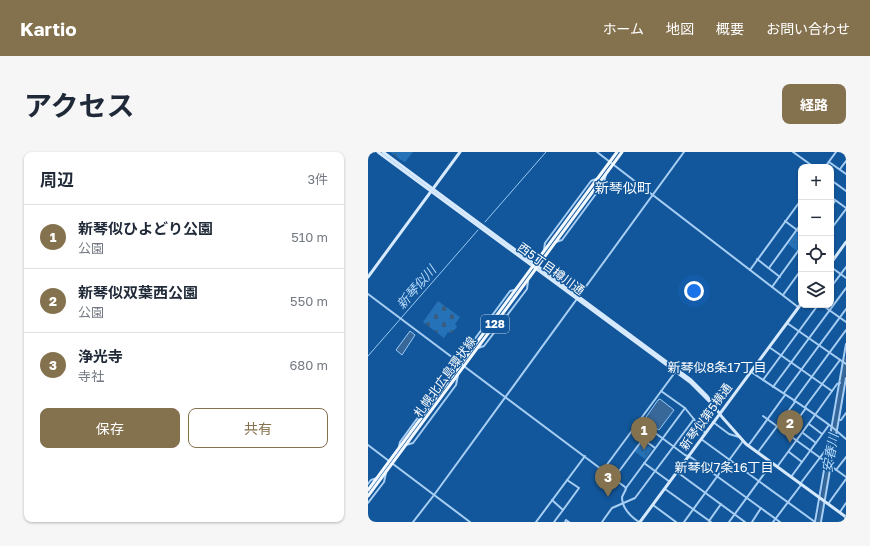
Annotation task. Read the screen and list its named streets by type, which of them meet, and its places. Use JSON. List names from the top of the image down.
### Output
{
  "streets": {
    "main road": [
      "西5丁目樽川通",
      "128",
      "札幌北広島環状線",
      "新琴似第5横通"
    ]
  },
  "crossings": [
    ["西5丁目樽川通", "札幌北広島環状線"],
    ["西5丁目樽川通", "新琴似第5横通"]
  ],
  "districts": ["新琴似町", "新琴似8条17丁目", "新琴似7条16丁目"],
  "water": ["新琴似川", "安春川"],
  "page": {
    "header": "Kartio",
    "nav": [
      "ホーム",
      "地図",
      "概要",
      "お問い合わせ"
    ],
    "title": "アクセス",
    "buttons": [
      "経路",
      ["保存", "共有"]
    ],
    "heading": ["周辺", "3件"],
    "map_buttons": ["+", "−"],
    "list": [
      {
        "mark": "1",
        "name": "新琴似ひよどり公園",
        "note": "公園",
        "value": "510 m"
      },
      {
        "mark": "2",
        "name": "新琴似双葉西公園",
        "note": "公園",
        "value": "550 m"
      },
      {
        "mark": "3",
        "name": "浄光寺",
        "note": "寺社",
        "value": "680 m"
      }
    ],
    "pins": ["2", "1", "3"]
  }
}
